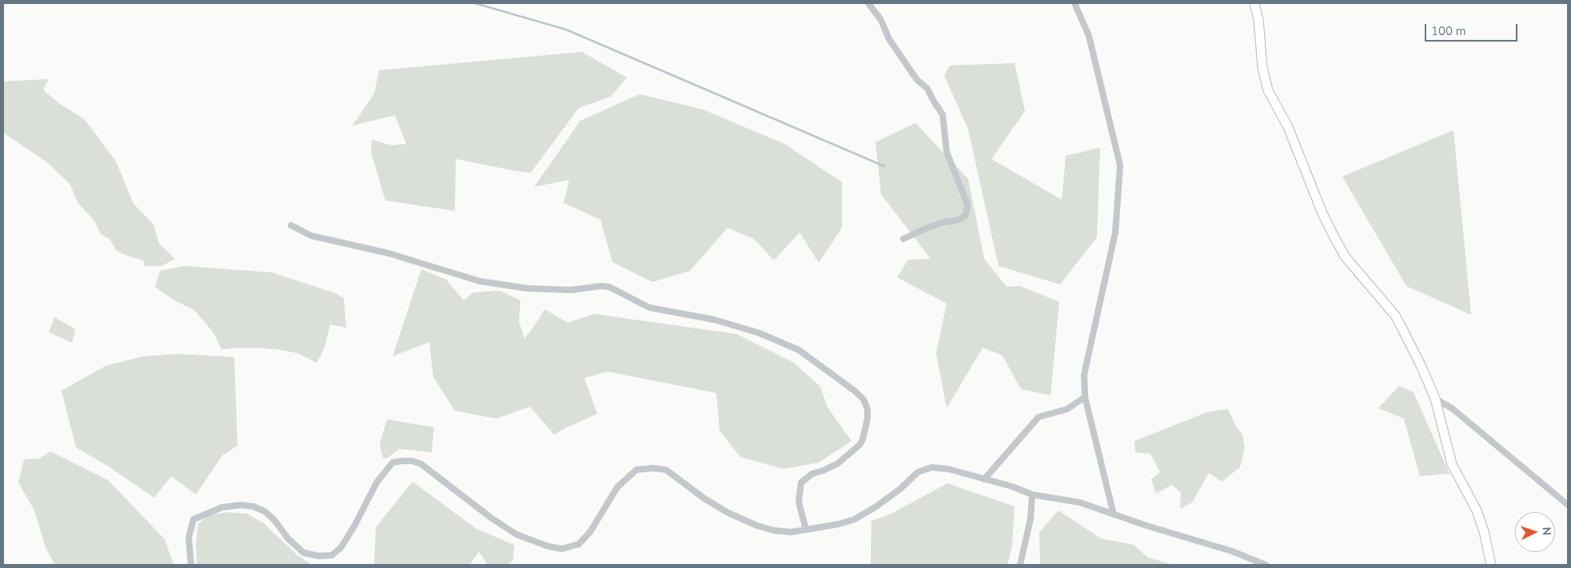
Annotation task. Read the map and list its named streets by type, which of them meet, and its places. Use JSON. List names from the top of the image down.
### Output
{
  "scale_bar": "100 m",
  "north": "right"
}
